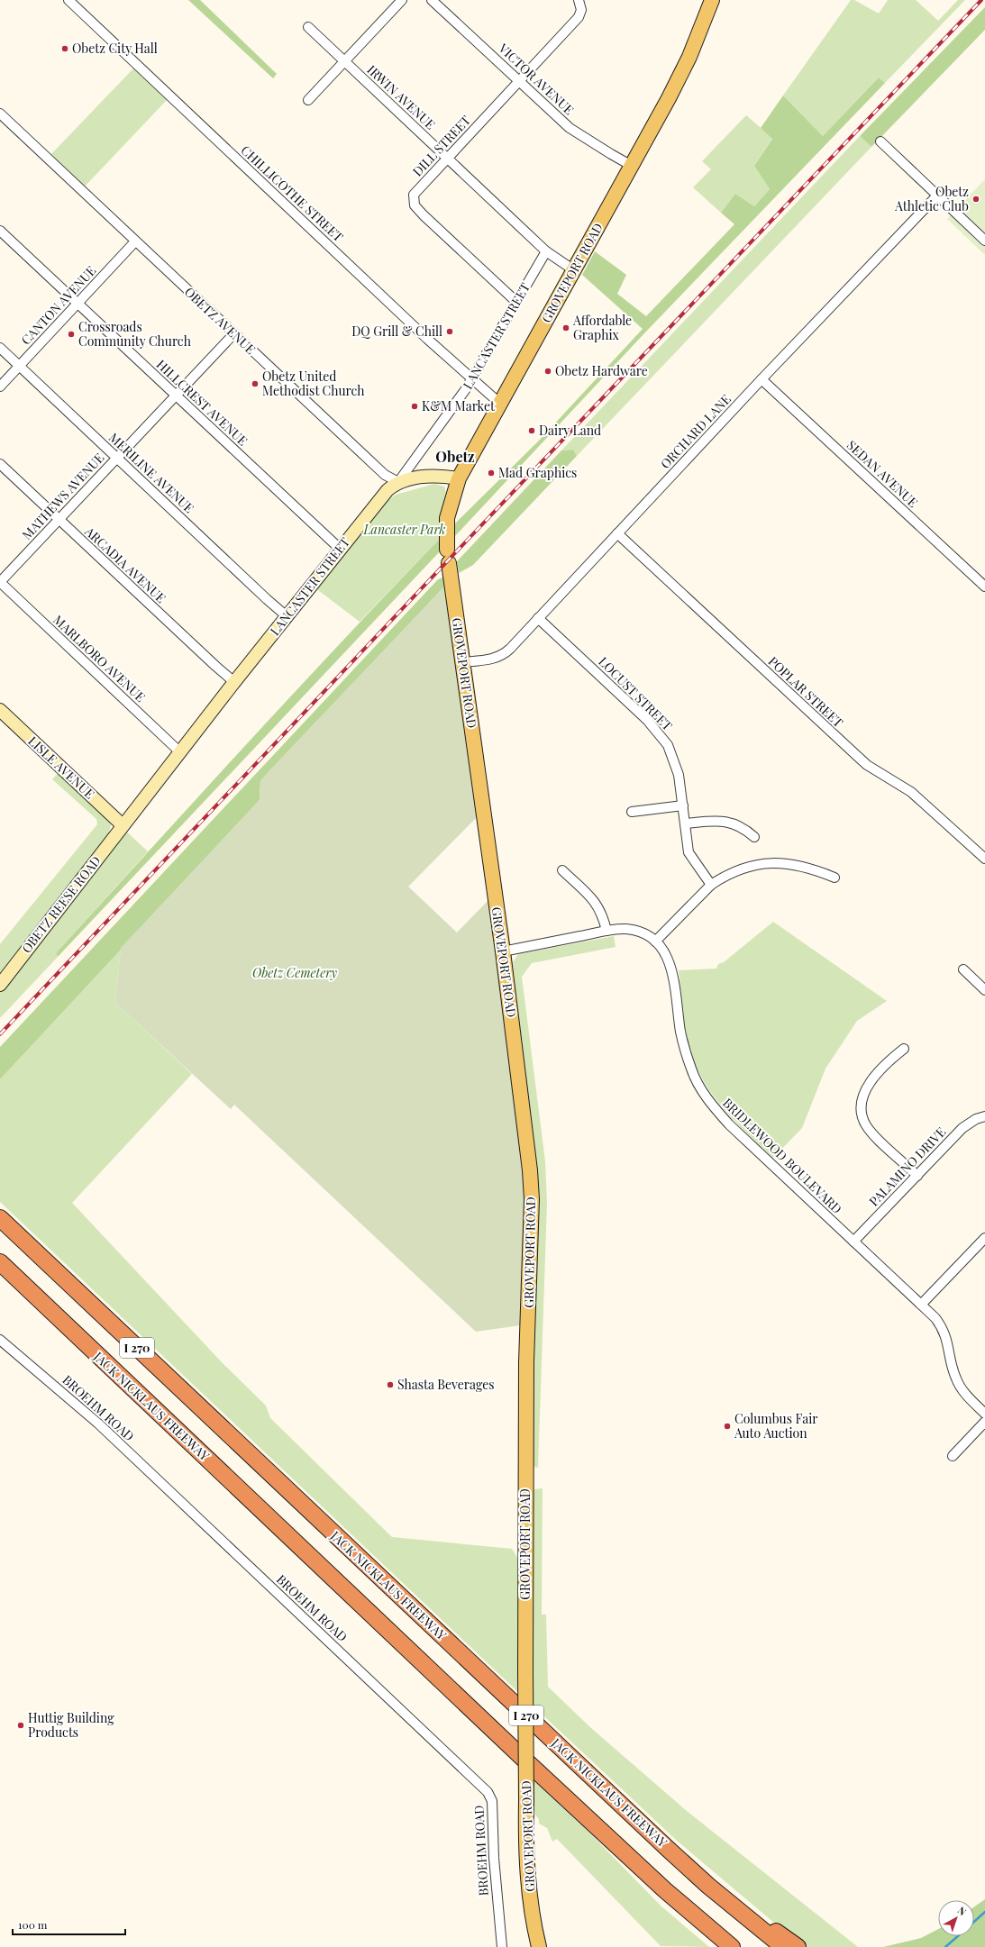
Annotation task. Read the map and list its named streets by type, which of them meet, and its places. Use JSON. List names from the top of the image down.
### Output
{
  "streets": {
    "highway": ["I 270", "JACK NICKLAUS FREEWAY"],
    "main road": ["GROVEPORT ROAD"],
    "street": [
      "VICTOR AVENUE",
      "IRWIN AVENUE",
      "DILL STREET",
      "CHILLICOTHE STREET",
      "CANTON AVENUE",
      "OBETZ AVENUE",
      "LANCASTER STREET",
      "HILLCREST AVENUE",
      "ORCHARD LANE",
      "MERILINE AVENUE",
      "SEDAN AVENUE",
      "MATHEWS AVENUE",
      "ARCADIA AVENUE",
      "MARLBORO AVENUE",
      "POPLAR STREET",
      "LOCUST STREET",
      "LISLE AVENUE",
      "OBETZ REESE ROAD",
      "BRIDLEWOOD BOULEVARD",
      "PALAMINO DRIVE",
      "BROEHM ROAD"
    ]
  },
  "crossings": [
    ["VICTOR AVENUE", "DILL STREET"],
    ["VICTOR AVENUE", "GROVEPORT ROAD"],
    ["IRWIN AVENUE", "DILL STREET"],
    ["IRWIN AVENUE", "GROVEPORT ROAD"],
    ["IRWIN AVENUE", "LANCASTER STREET"],
    ["DILL STREET", "LANCASTER STREET"],
    ["CHILLICOTHE STREET", "GROVEPORT ROAD"],
    ["CHILLICOTHE STREET", "LANCASTER STREET"],
    ["GROVEPORT ROAD", "ORCHARD LANE"],
    ["GROVEPORT ROAD", "BRIDLEWOOD BOULEVARD"],
    ["CANTON AVENUE", "OBETZ AVENUE"],
    ["CANTON AVENUE", "HILLCREST AVENUE"],
    ["CANTON AVENUE", "MERILINE AVENUE"],
    ["OBETZ AVENUE", "LANCASTER STREET"],
    ["OBETZ AVENUE", "MATHEWS AVENUE"],
    ["LANCASTER STREET", "HILLCREST AVENUE"],
    ["LANCASTER STREET", "MERILINE AVENUE"],
    ["LANCASTER STREET", "ARCADIA AVENUE"],
    ["LANCASTER STREET", "MARLBORO AVENUE"],
    ["LANCASTER STREET", "LISLE AVENUE"],
    ["LANCASTER STREET", "OBETZ REESE ROAD"],
    ["HILLCREST AVENUE", "MATHEWS AVENUE"],
    ["ORCHARD LANE", "SEDAN AVENUE"],
    ["ORCHARD LANE", "POPLAR STREET"],
    ["ORCHARD LANE", "LOCUST STREET"],
    ["MERILINE AVENUE", "MATHEWS AVENUE"],
    ["MATHEWS AVENUE", "ARCADIA AVENUE"],
    ["MATHEWS AVENUE", "MARLBORO AVENUE"],
    ["LISLE AVENUE", "OBETZ REESE ROAD"],
    ["BRIDLEWOOD BOULEVARD", "PALAMINO DRIVE"]
  ],
  "districts": ["Obetz"],
  "parks": ["Lancaster Park", "Obetz Cemetery"],
  "places": [
    "Obetz City Hall",
    "Obetz Athletic Club",
    "Affordable Graphix",
    "DQ Grill & Chill",
    "Crossroads Community Church",
    "Obetz Hardware",
    "Obetz United Methodist Church",
    "K&M Market",
    "Dairy Land",
    "Mad Graphics",
    "Shasta Beverages",
    "Columbus Fair Auto Auction",
    "Huttig Building Products"
  ],
  "scale_bar": "100 m",
  "north": "top right"
}
